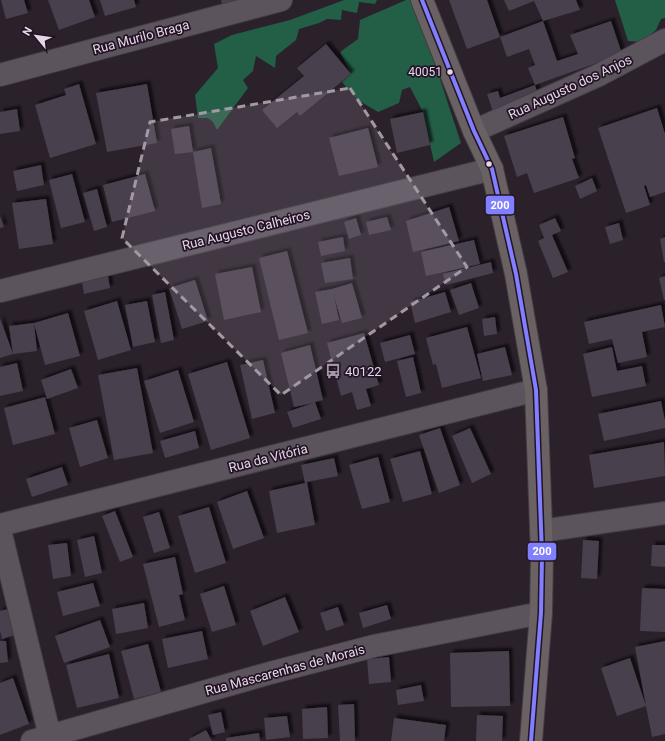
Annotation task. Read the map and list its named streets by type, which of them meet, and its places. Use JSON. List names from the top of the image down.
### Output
{
  "streets": {
    "street": [
      "Rua Murilo Braga",
      "Rua Augusto dos Anjos",
      "Rua Augusto Calheiros",
      "Rua da Vitória",
      "Rua Mascarenhas de Morais"
    ]
  },
  "places": {
    "other": ["40051"],
    "bus stop": ["40122"]
  },
  "lines": ["transit line 200"],
  "north": "top left"
}
